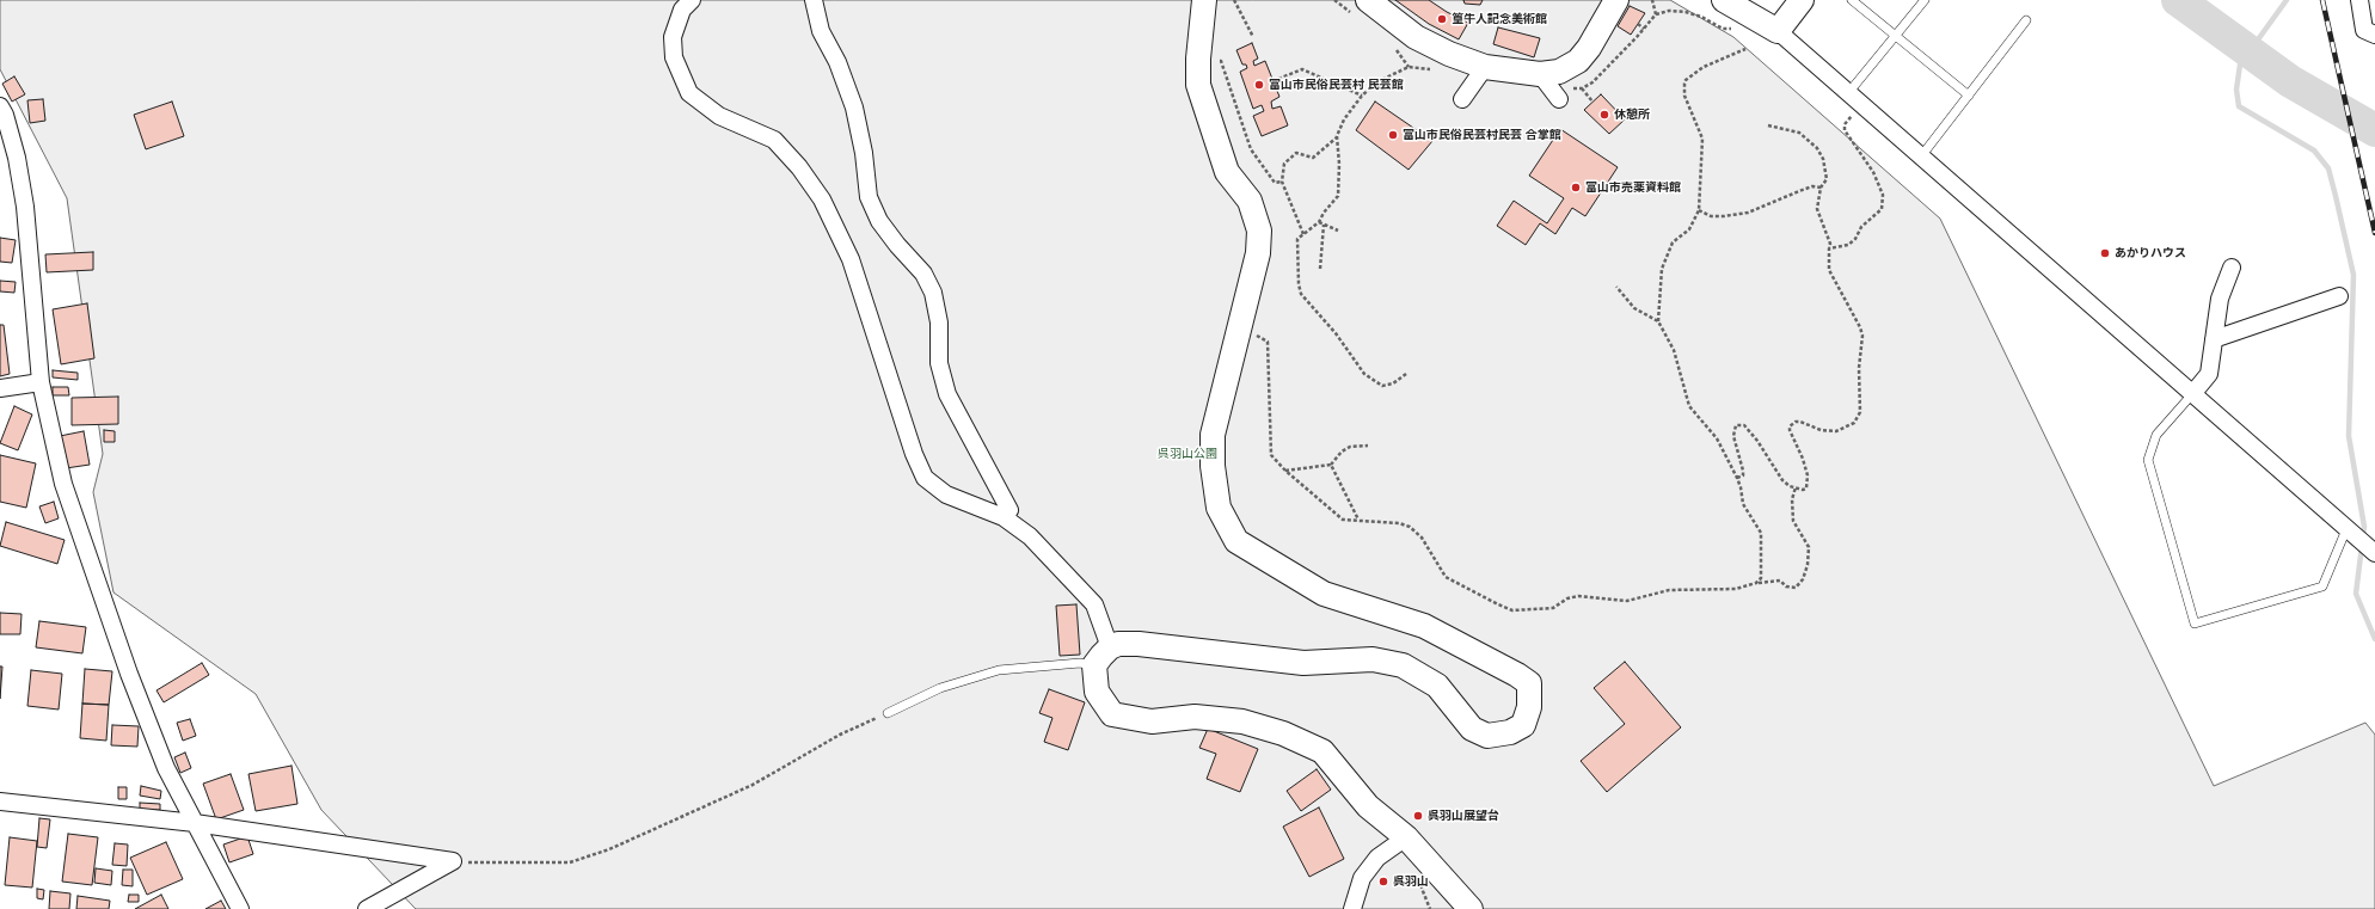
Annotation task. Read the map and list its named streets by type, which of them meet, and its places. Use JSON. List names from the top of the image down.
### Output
{
  "parks": ["呉羽山公園"],
  "places": [
    "篁牛人記念美術館",
    "富山市民俗民芸村 民芸館",
    "休憩所",
    "富山市民俗民芸村民芸 合掌館",
    "富山市売薬資料館",
    "あかりハウス",
    "呉羽山展望台",
    "呉羽山"
  ]
}
